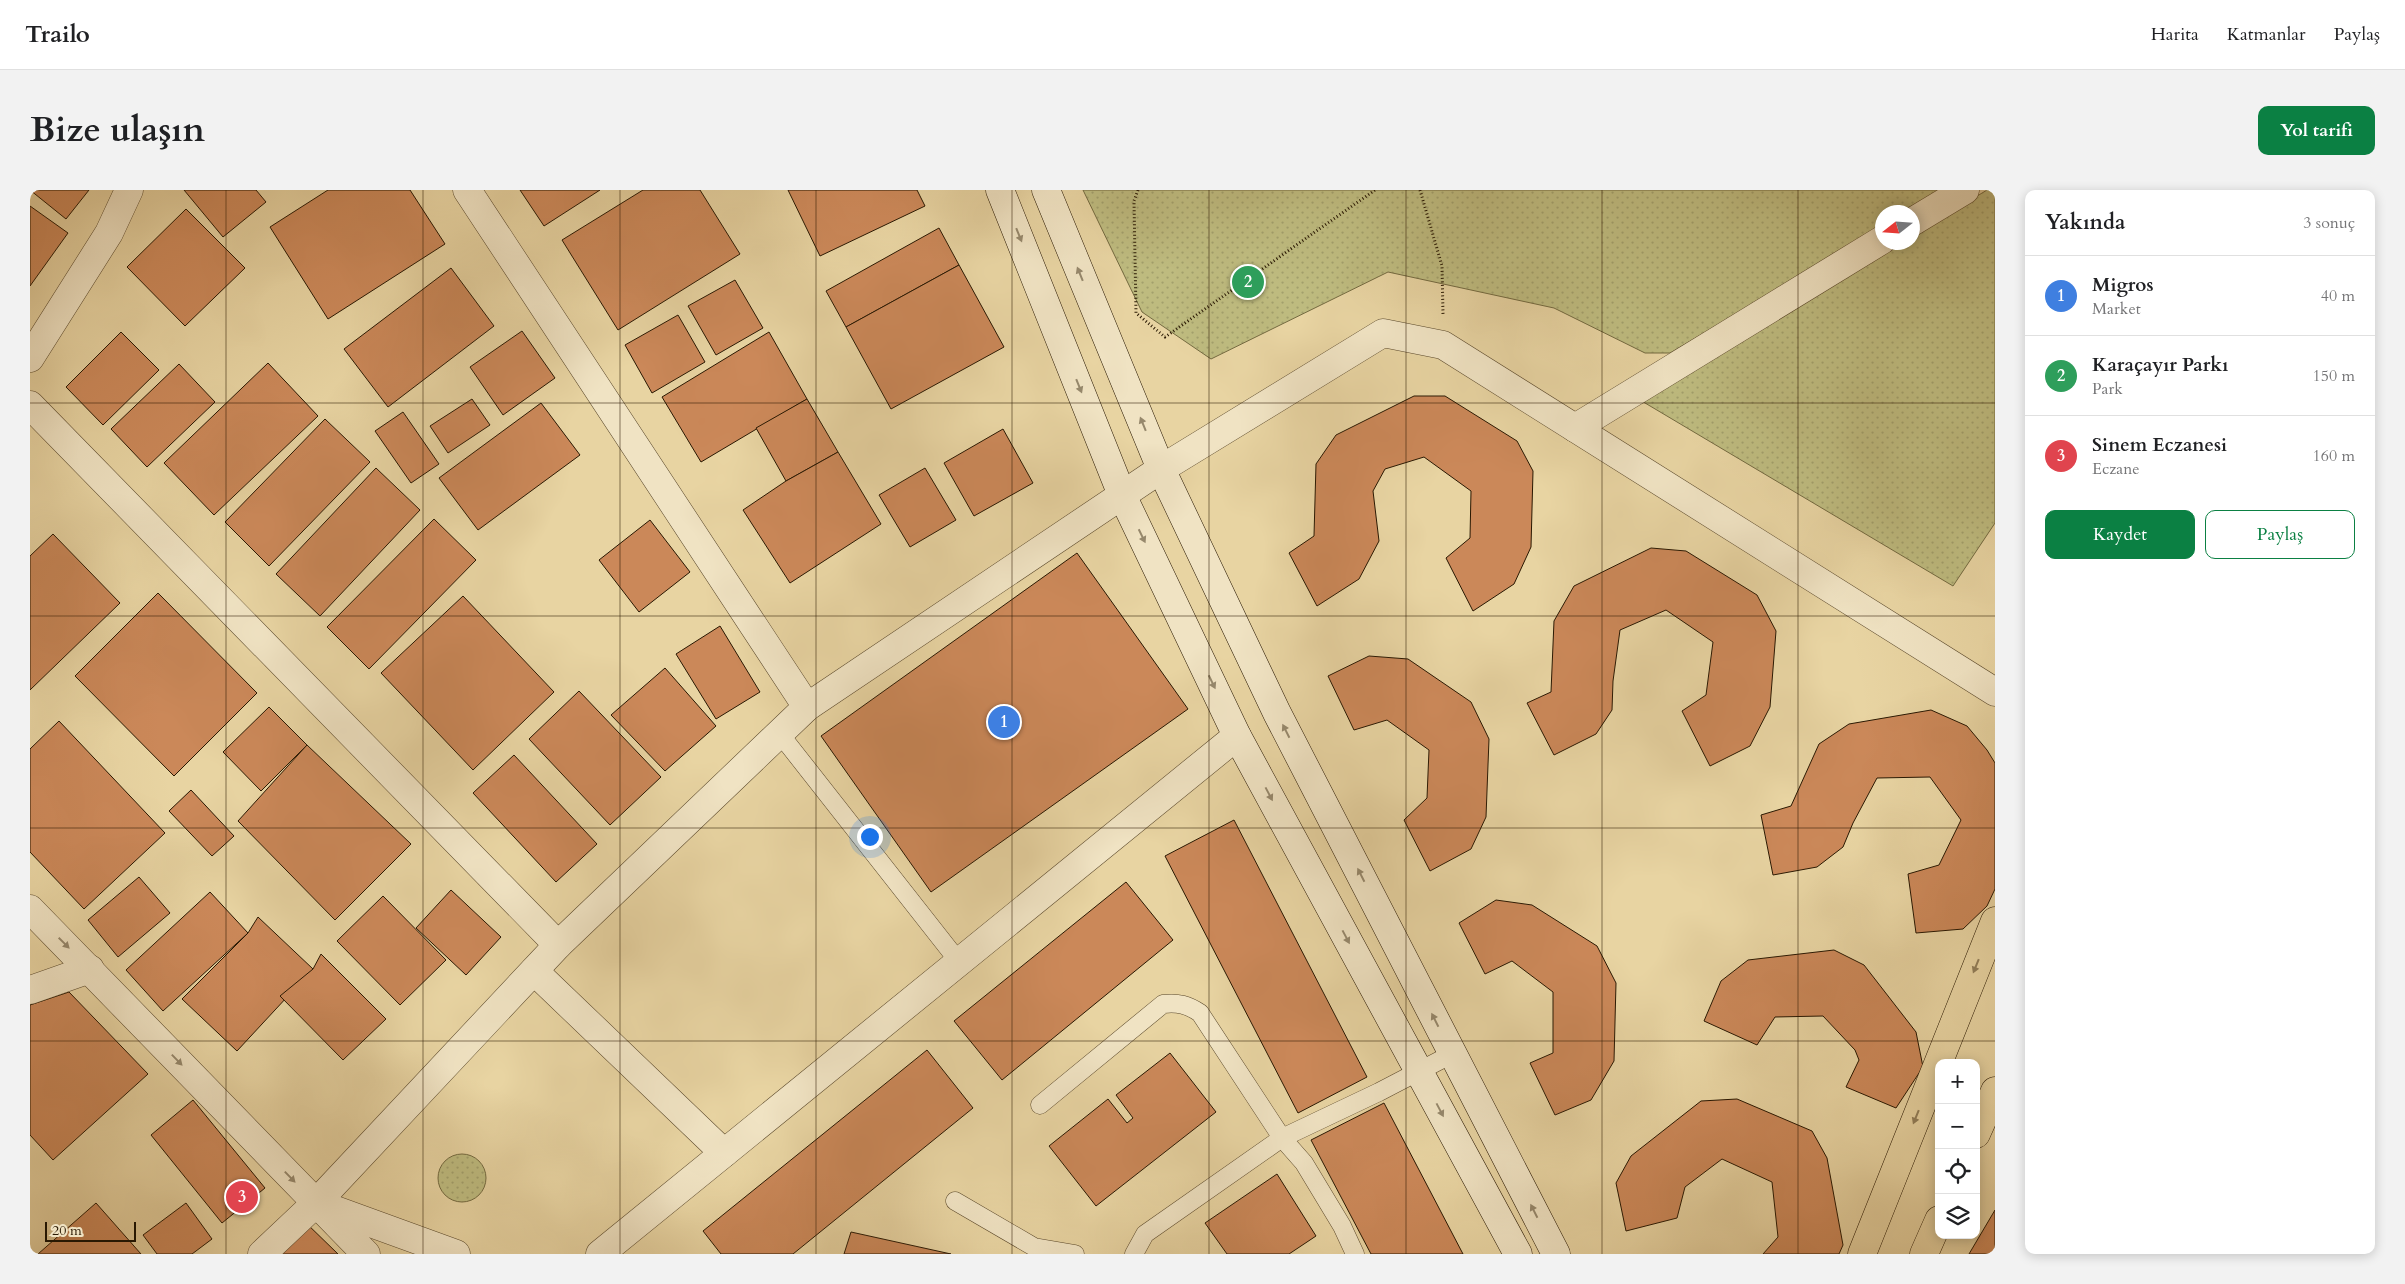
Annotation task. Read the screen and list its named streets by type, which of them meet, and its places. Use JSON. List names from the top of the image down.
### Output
{
  "scale_bar": "20 m",
  "north": "left",
  "page": {
    "header": "Trailo",
    "nav": ["Harita", "Katmanlar", "Paylaş"],
    "title": "Bize ulaşın",
    "buttons": [
      "Yol tarifi",
      ["Kaydet", "Paylaş"]
    ],
    "heading": ["Yakında", "3 sonuç"],
    "list": [
      {
        "mark": "1",
        "name": "Migros",
        "note": "Market",
        "value": "40 m"
      },
      {
        "mark": "2",
        "name": "Karaçayır Parkı",
        "note": "Park",
        "value": "150 m"
      },
      {
        "mark": "3",
        "name": "Sinem Eczanesi",
        "note": "Eczane",
        "value": "160 m"
      }
    ],
    "pins": ["2", "1", "3"],
    "map_buttons": ["+", "−"],
    "scale": "20 m"
  }
}
